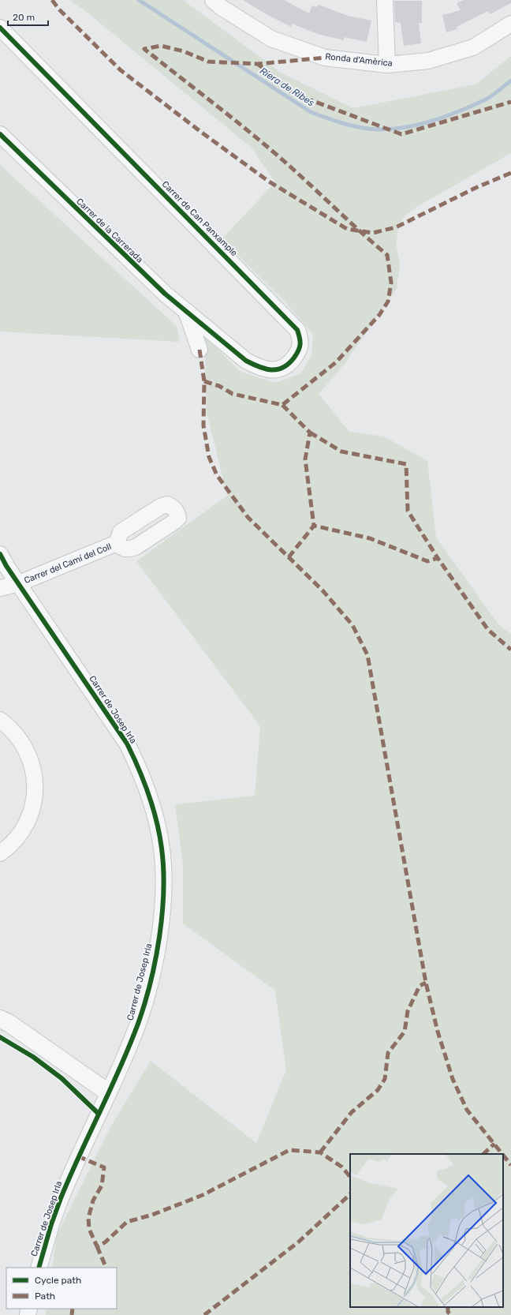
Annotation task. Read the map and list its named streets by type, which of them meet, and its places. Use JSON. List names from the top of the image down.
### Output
{
  "streets": {
    "street": [
      "Ronda d'Amèrica",
      "Carrer de Can Panxample",
      "Carrer de la Carrerada",
      "Carrer del Camí del Coll",
      "Carrer de Josep Irla"
    ]
  },
  "crossings": [
    ["Carrer de Can Panxample", "Carrer de la Carrerada"],
    ["Carrer del Camí del Coll", "Carrer de Josep Irla"]
  ],
  "water": ["Riera de Ribes"],
  "legend": ["Cycle path", "Path"],
  "scale_bar": "20 m"
}
